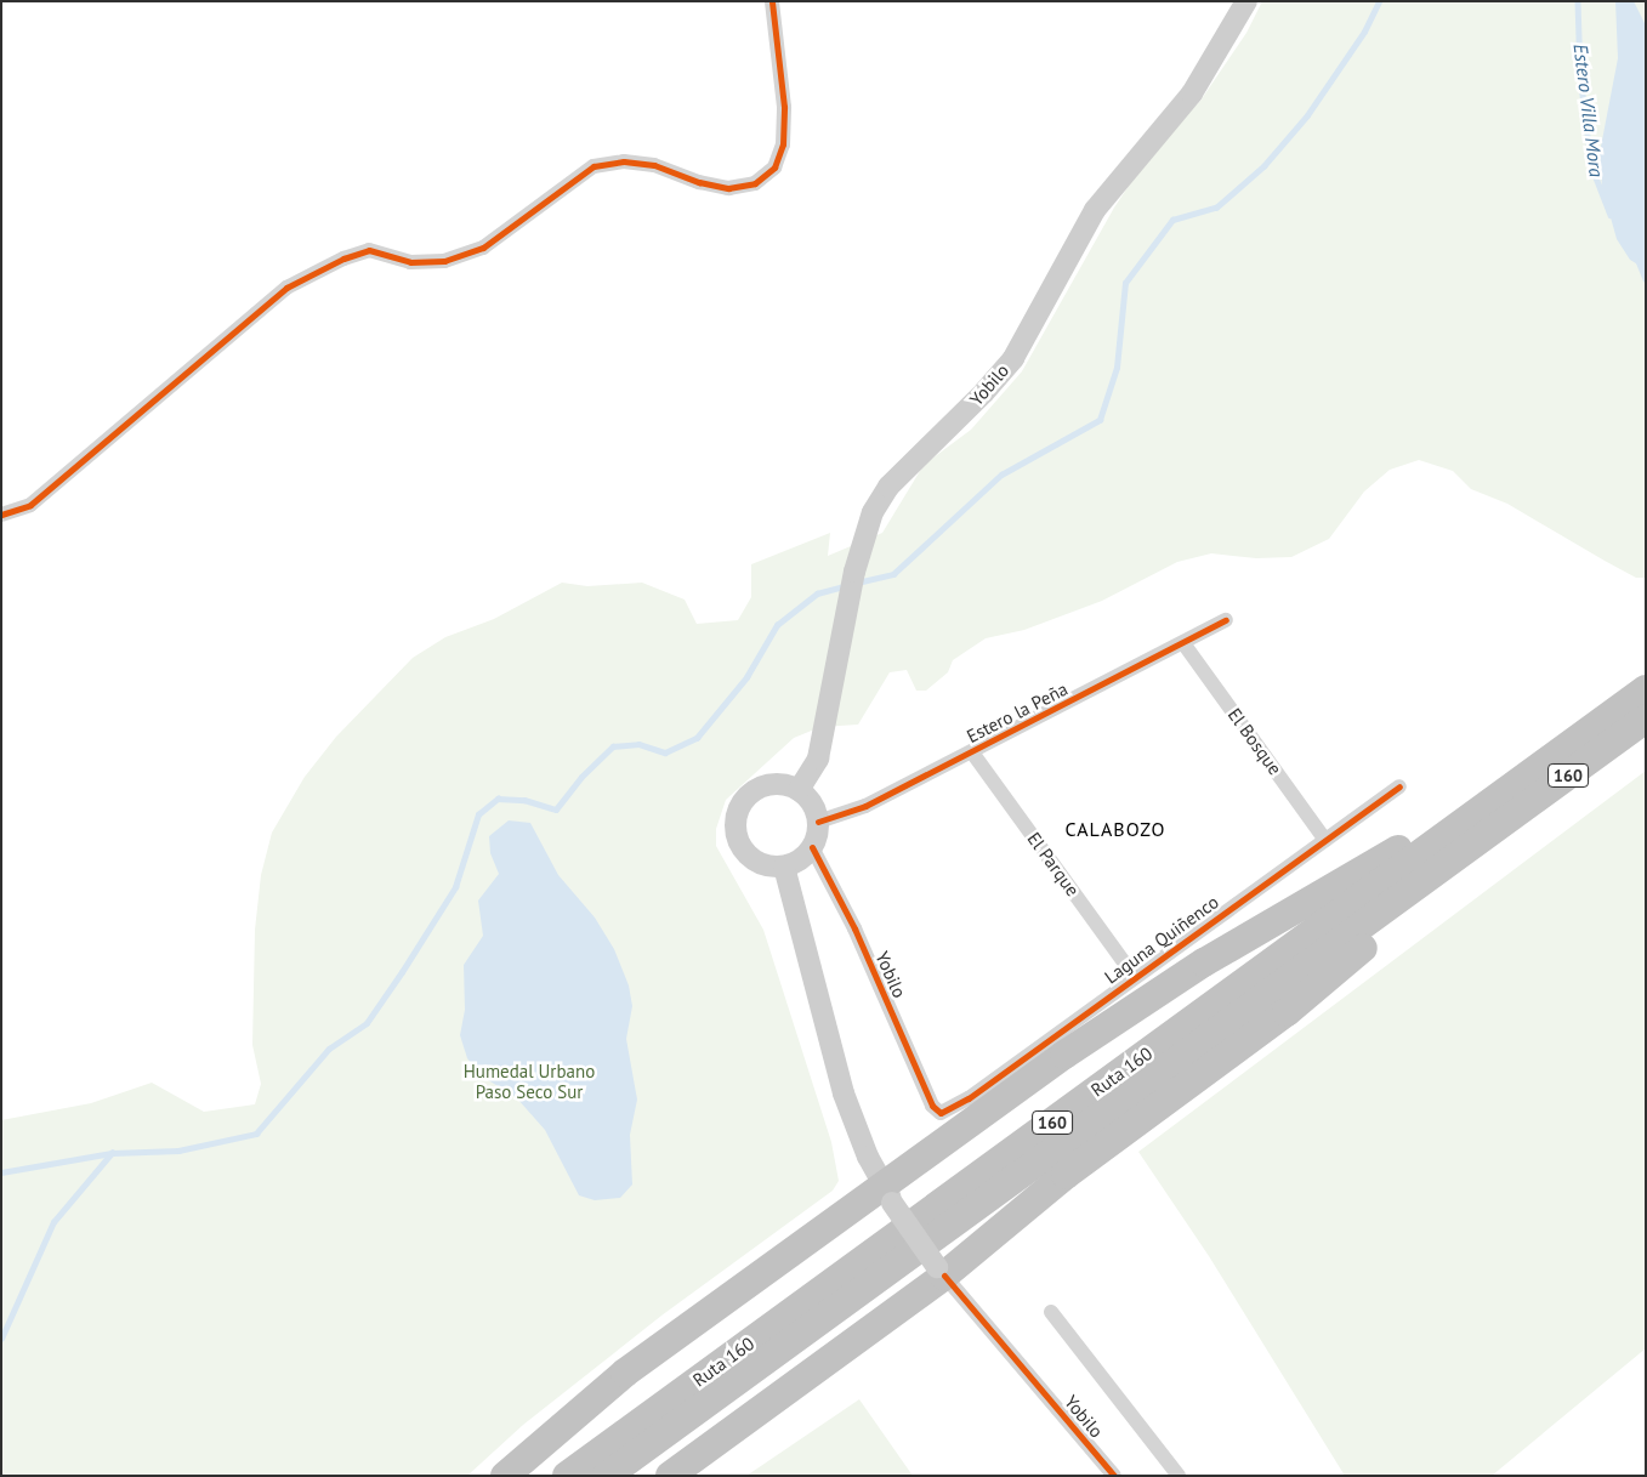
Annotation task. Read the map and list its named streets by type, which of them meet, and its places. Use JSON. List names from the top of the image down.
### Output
{
  "streets": {
    "highway": ["160", "Ruta 160"],
    "main road": ["Yobilo"],
    "street": [
      "Estero la Peña",
      "El Bosque",
      "El Parque",
      "Laguna Quiñenco"
    ]
  },
  "crossings": [
    ["Yobilo", "Estero la Peña"],
    ["Yobilo", "Laguna Quiñenco"],
    ["Estero la Peña", "El Bosque"],
    ["Estero la Peña", "El Parque"],
    ["El Bosque", "Laguna Quiñenco"],
    ["El Parque", "Laguna Quiñenco"]
  ],
  "districts": ["CALABOZO"],
  "water": ["Estero Villa Mora"],
  "parks": ["Humedal Urbano Paso Seco Sur"]
}
